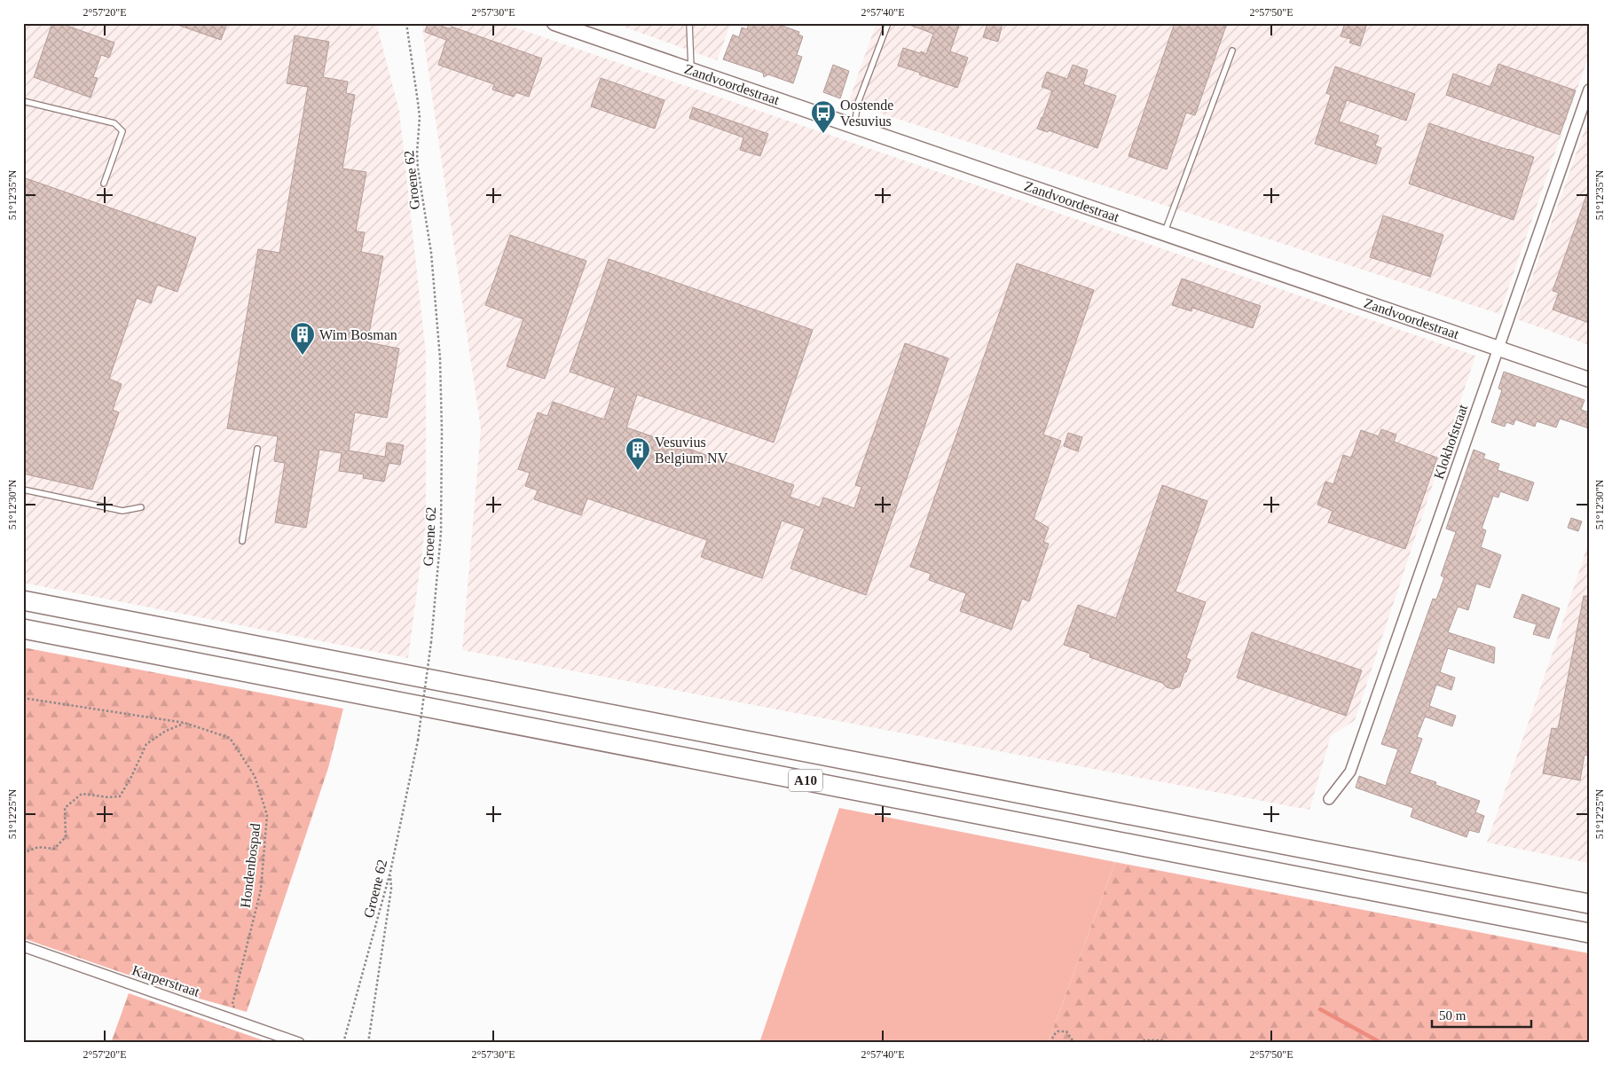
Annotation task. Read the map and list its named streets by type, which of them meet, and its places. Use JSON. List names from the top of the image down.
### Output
{
  "streets": {
    "highway": ["A10"],
    "main road": ["Zandvoordestraat"],
    "street": ["Klokhofstraat", "Karperstraat"],
    "path": ["Groene 62", "Hondenbospad"]
  },
  "crossings": [
    ["Zandvoordestraat", "Klokhofstraat"],
    ["Hondenbospad", "Karperstraat"]
  ],
  "places": {
    "bus stop": ["Oostende Vesuvius"],
    "building": ["Wim Bosman", "Vesuvius Belgium NV"]
  },
  "scale_bar": "50 m",
  "coordinates": [
    "2°57'20\"E",
    "2°57'30\"E",
    "2°57'40\"E",
    "2°57'50\"E",
    "51°12'35\"N",
    "51°12'30\"N",
    "51°12'25\"N"
  ]
}
